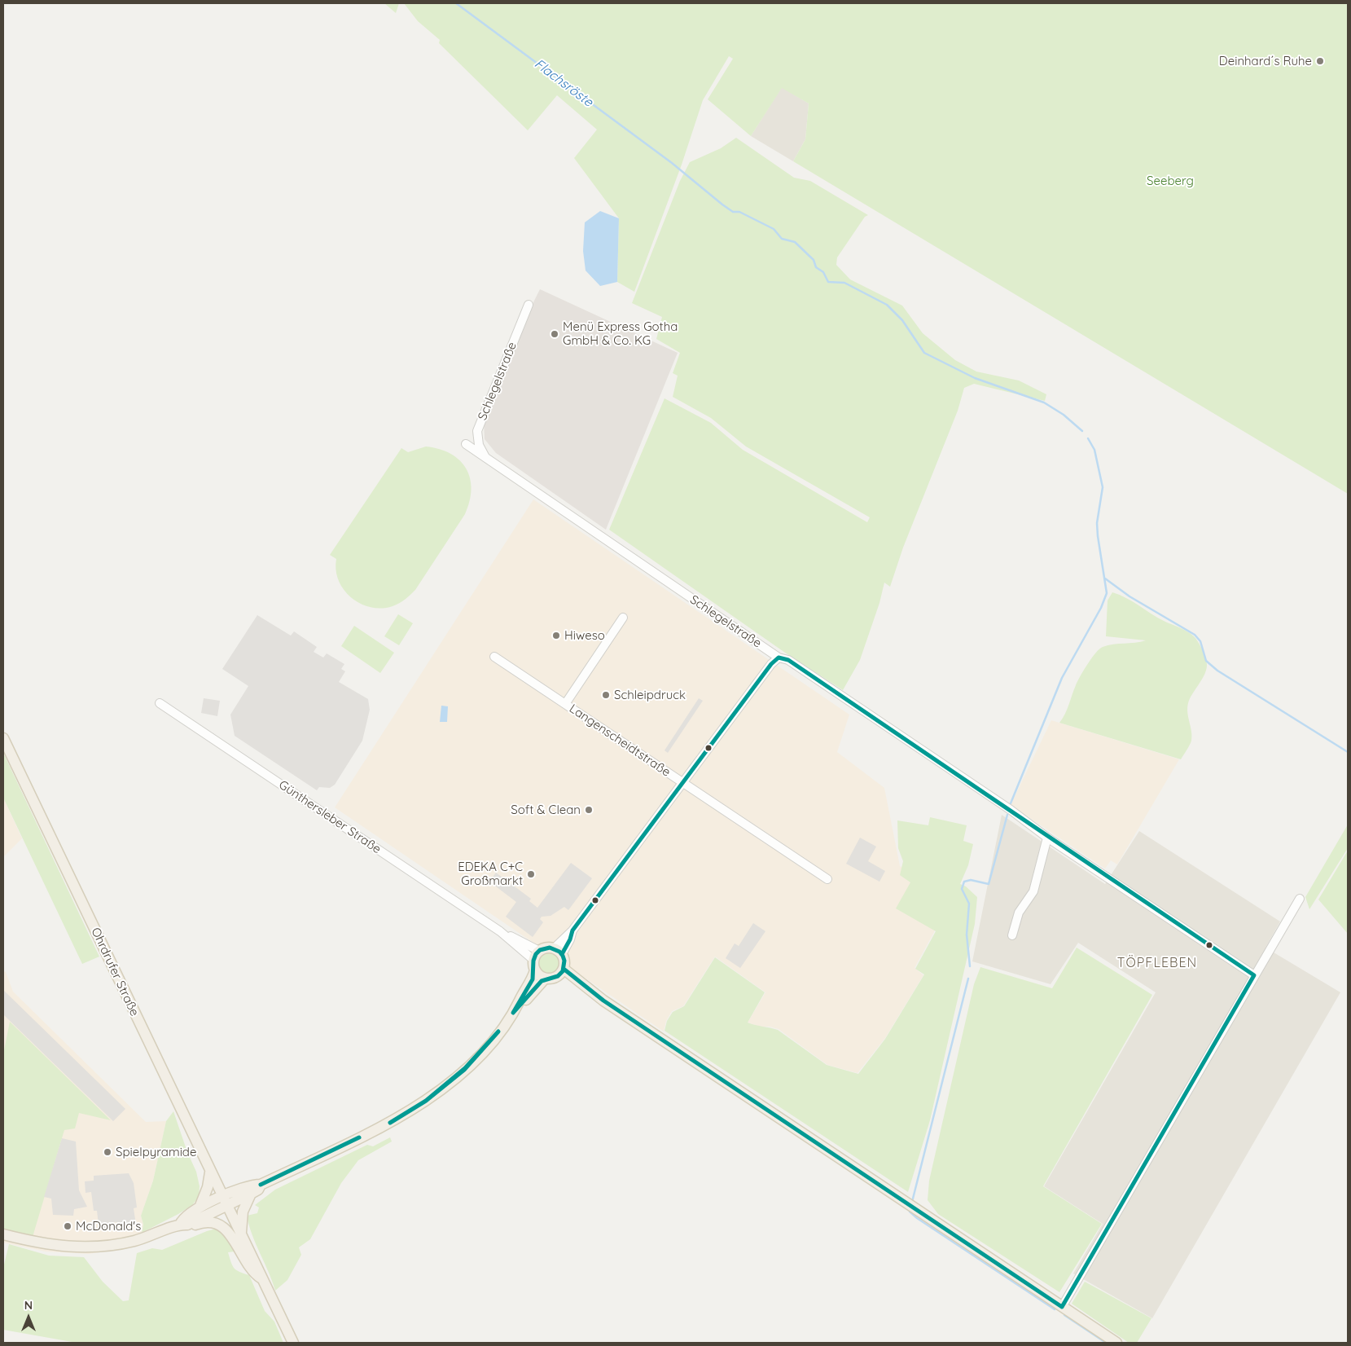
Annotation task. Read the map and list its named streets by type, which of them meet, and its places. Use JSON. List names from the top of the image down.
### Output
{
  "streets": {
    "main road": ["Ohrdrufer Straße"],
    "street": ["Schlegelstraße", "Langenscheidtstraße", "Günthersleber Straße"]
  },
  "districts": ["TÖPFLEBEN"],
  "water": ["Flachsröste"],
  "parks": ["Seeberg"],
  "places": [
    "Deinhard´s Ruhe",
    "Menü Express Gotha GmbH & Co. KG",
    "Hiweso",
    "Schleipdruck",
    "Soft & Clean",
    "EDEKA C+C Großmarkt",
    "Spielpyramide",
    "McDonald's"
  ],
  "north": "top"
}
